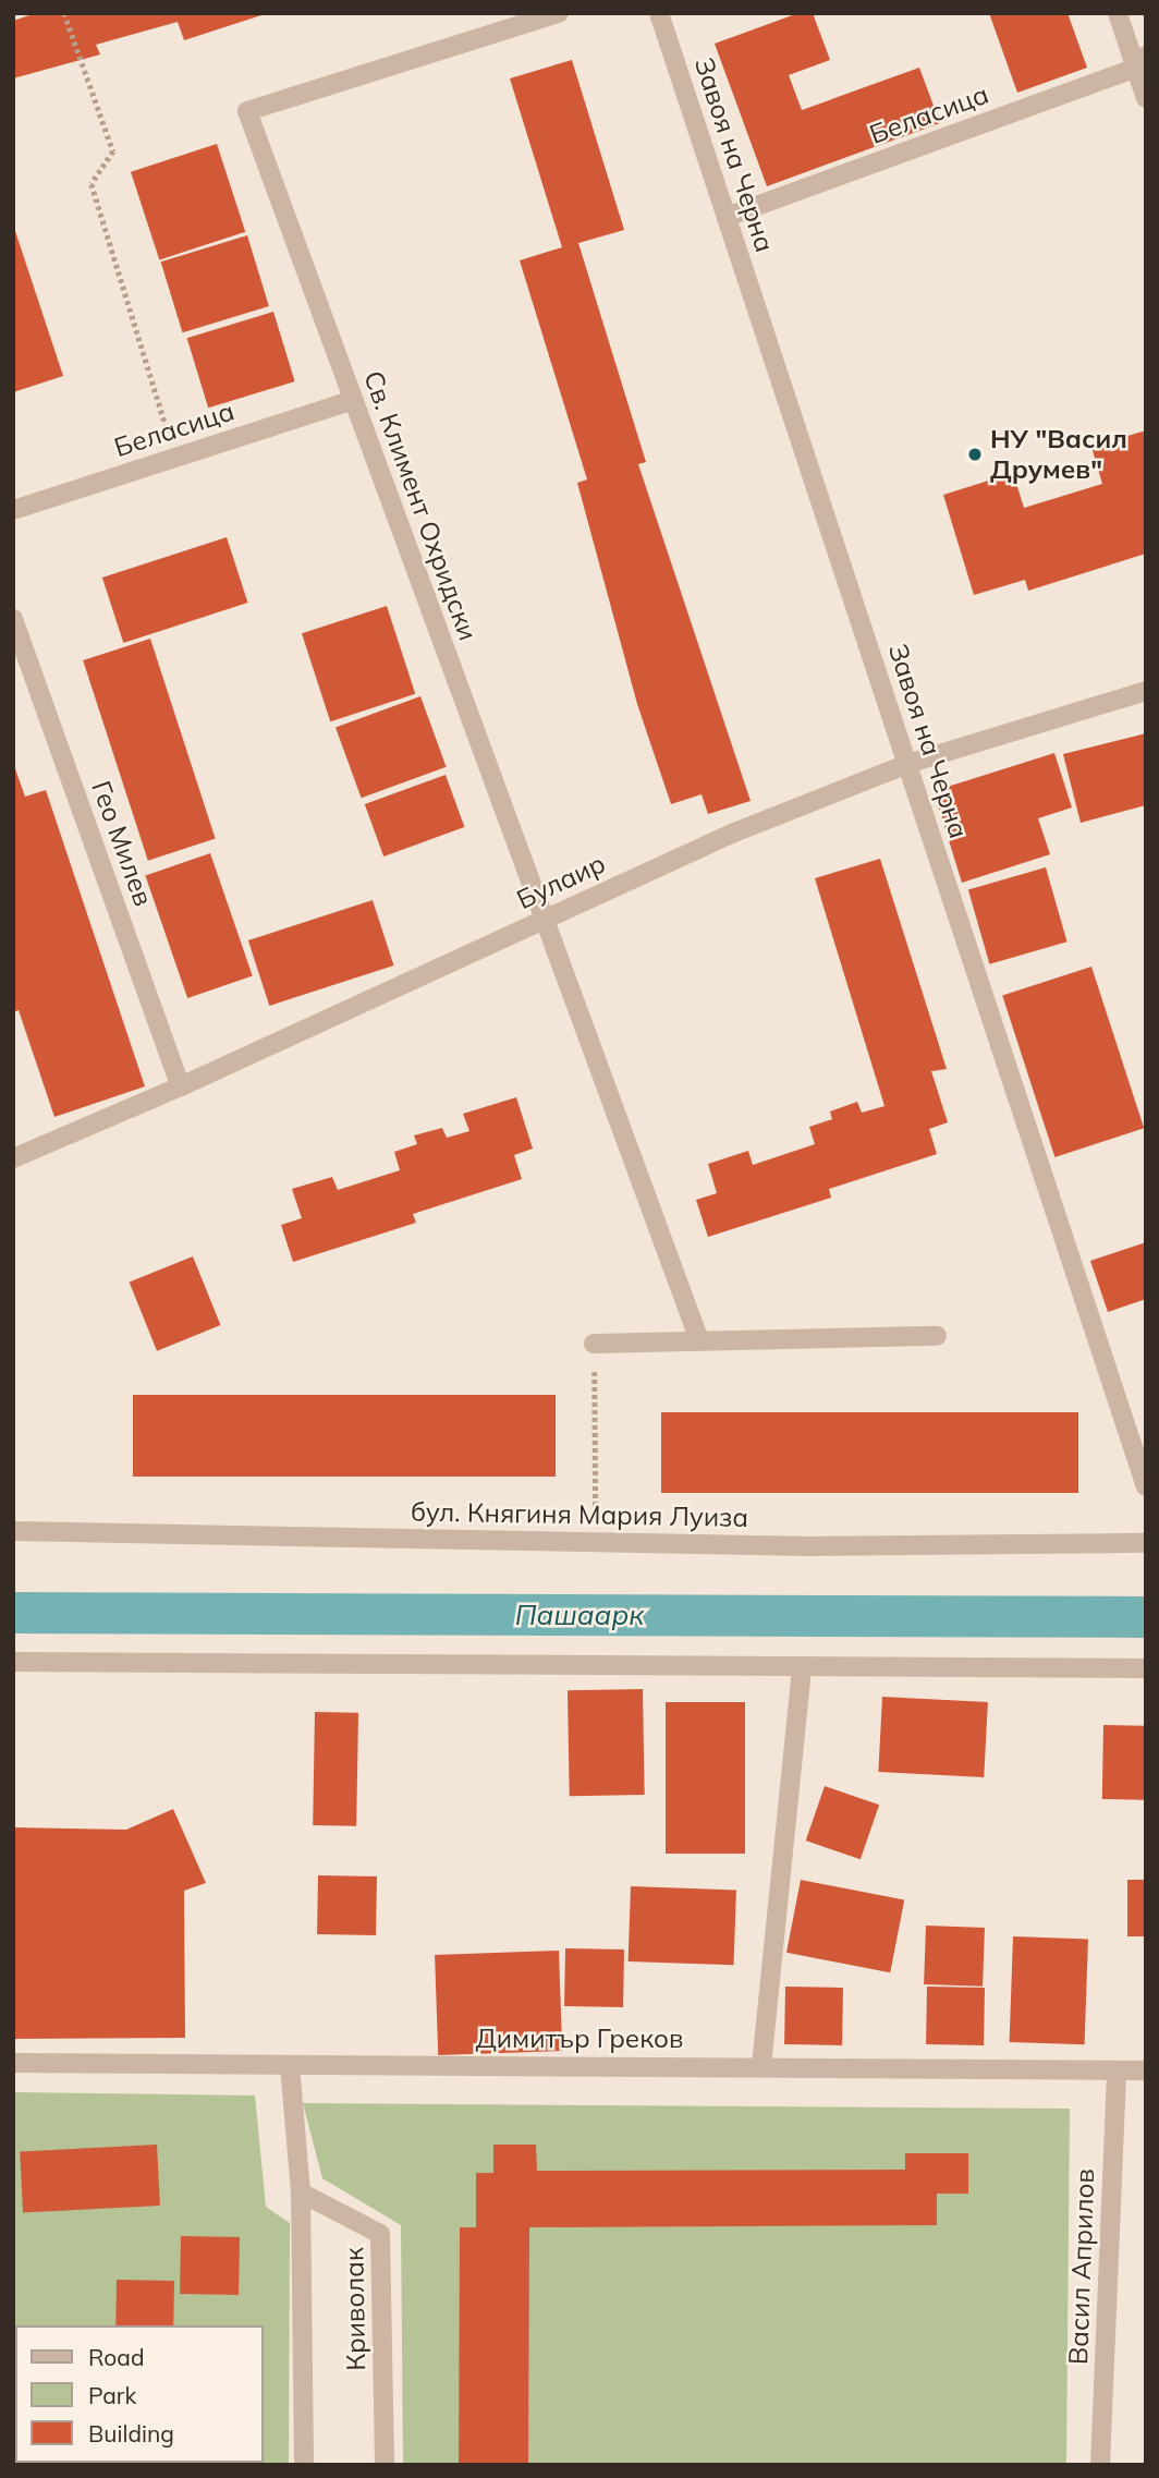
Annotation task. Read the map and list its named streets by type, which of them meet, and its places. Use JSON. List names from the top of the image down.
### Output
{
  "streets": {
    "street": [
      "Беласица",
      "Завоя на Черна",
      "Св. Климент Охридски",
      "Гео Милев",
      "Булаир",
      "бул. Княгиня Мария Луиза",
      "Димитър Греков",
      "Васил Априлов",
      "Криволак"
    ]
  },
  "crossings": [
    ["Беласица", "Завоя на Черна"],
    ["Беласица", "Св. Климент Охридски"],
    ["Завоя на Черна", "Булаир"],
    ["Св. Климент Охридски", "Булаир"],
    ["Гео Милев", "Булаир"],
    ["Димитър Греков", "Васил Априлов"]
  ],
  "water": ["Пашаарк"],
  "places": ["НУ \"Васил Друмев\""],
  "legend": ["Road", "Park", "Building"]
}
